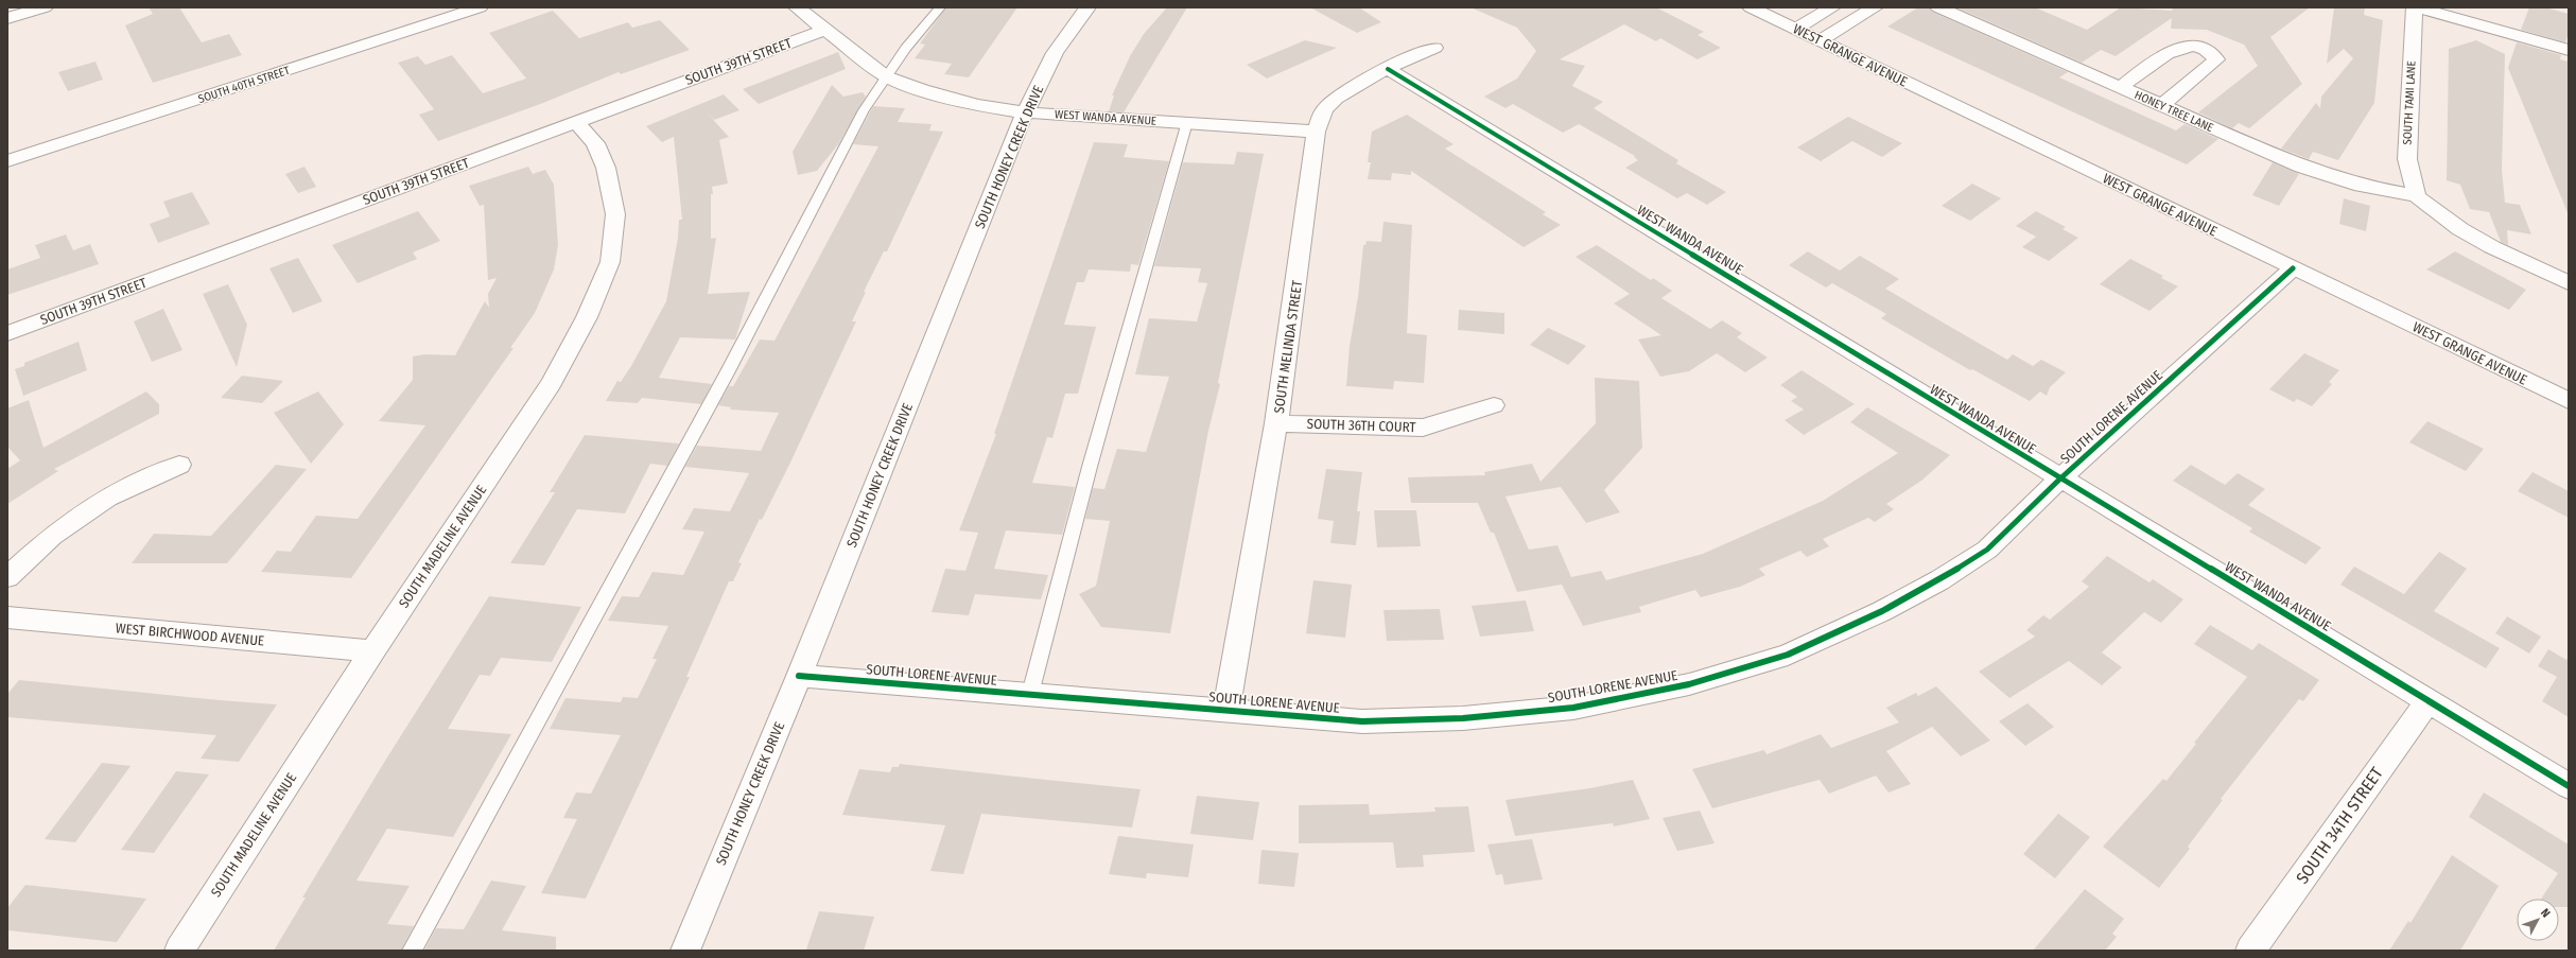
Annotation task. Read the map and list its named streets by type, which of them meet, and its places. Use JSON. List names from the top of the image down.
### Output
{
  "streets": {
    "street": [
      "WEST GRANGE AVENUE",
      "SOUTH 39TH STREET",
      "SOUTH 40TH STREET",
      "SOUTH TAMI LANE",
      "HONEY TREE LANE",
      "WEST WANDA AVENUE",
      "SOUTH HONEY CREEK DRIVE",
      "SOUTH MELINDA STREET",
      "SOUTH LORENE AVENUE",
      "SOUTH 36TH COURT",
      "SOUTH MADELINE AVENUE",
      "WEST BIRCHWOOD AVENUE",
      "SOUTH 34TH STREET"
    ]
  },
  "crossings": [
    ["WEST GRANGE AVENUE", "SOUTH LORENE AVENUE"],
    ["SOUTH 39TH STREET", "WEST WANDA AVENUE"],
    ["SOUTH 39TH STREET", "SOUTH MADELINE AVENUE"],
    ["SOUTH TAMI LANE", "HONEY TREE LANE"],
    ["WEST WANDA AVENUE", "SOUTH HONEY CREEK DRIVE"],
    ["WEST WANDA AVENUE", "SOUTH MELINDA STREET"],
    ["WEST WANDA AVENUE", "SOUTH LORENE AVENUE"],
    ["WEST WANDA AVENUE", "SOUTH 34TH STREET"],
    ["SOUTH HONEY CREEK DRIVE", "SOUTH LORENE AVENUE"],
    ["SOUTH MELINDA STREET", "SOUTH LORENE AVENUE"],
    ["SOUTH MELINDA STREET", "SOUTH 36TH COURT"],
    ["SOUTH MADELINE AVENUE", "WEST BIRCHWOOD AVENUE"]
  ],
  "north": "top right"
}
